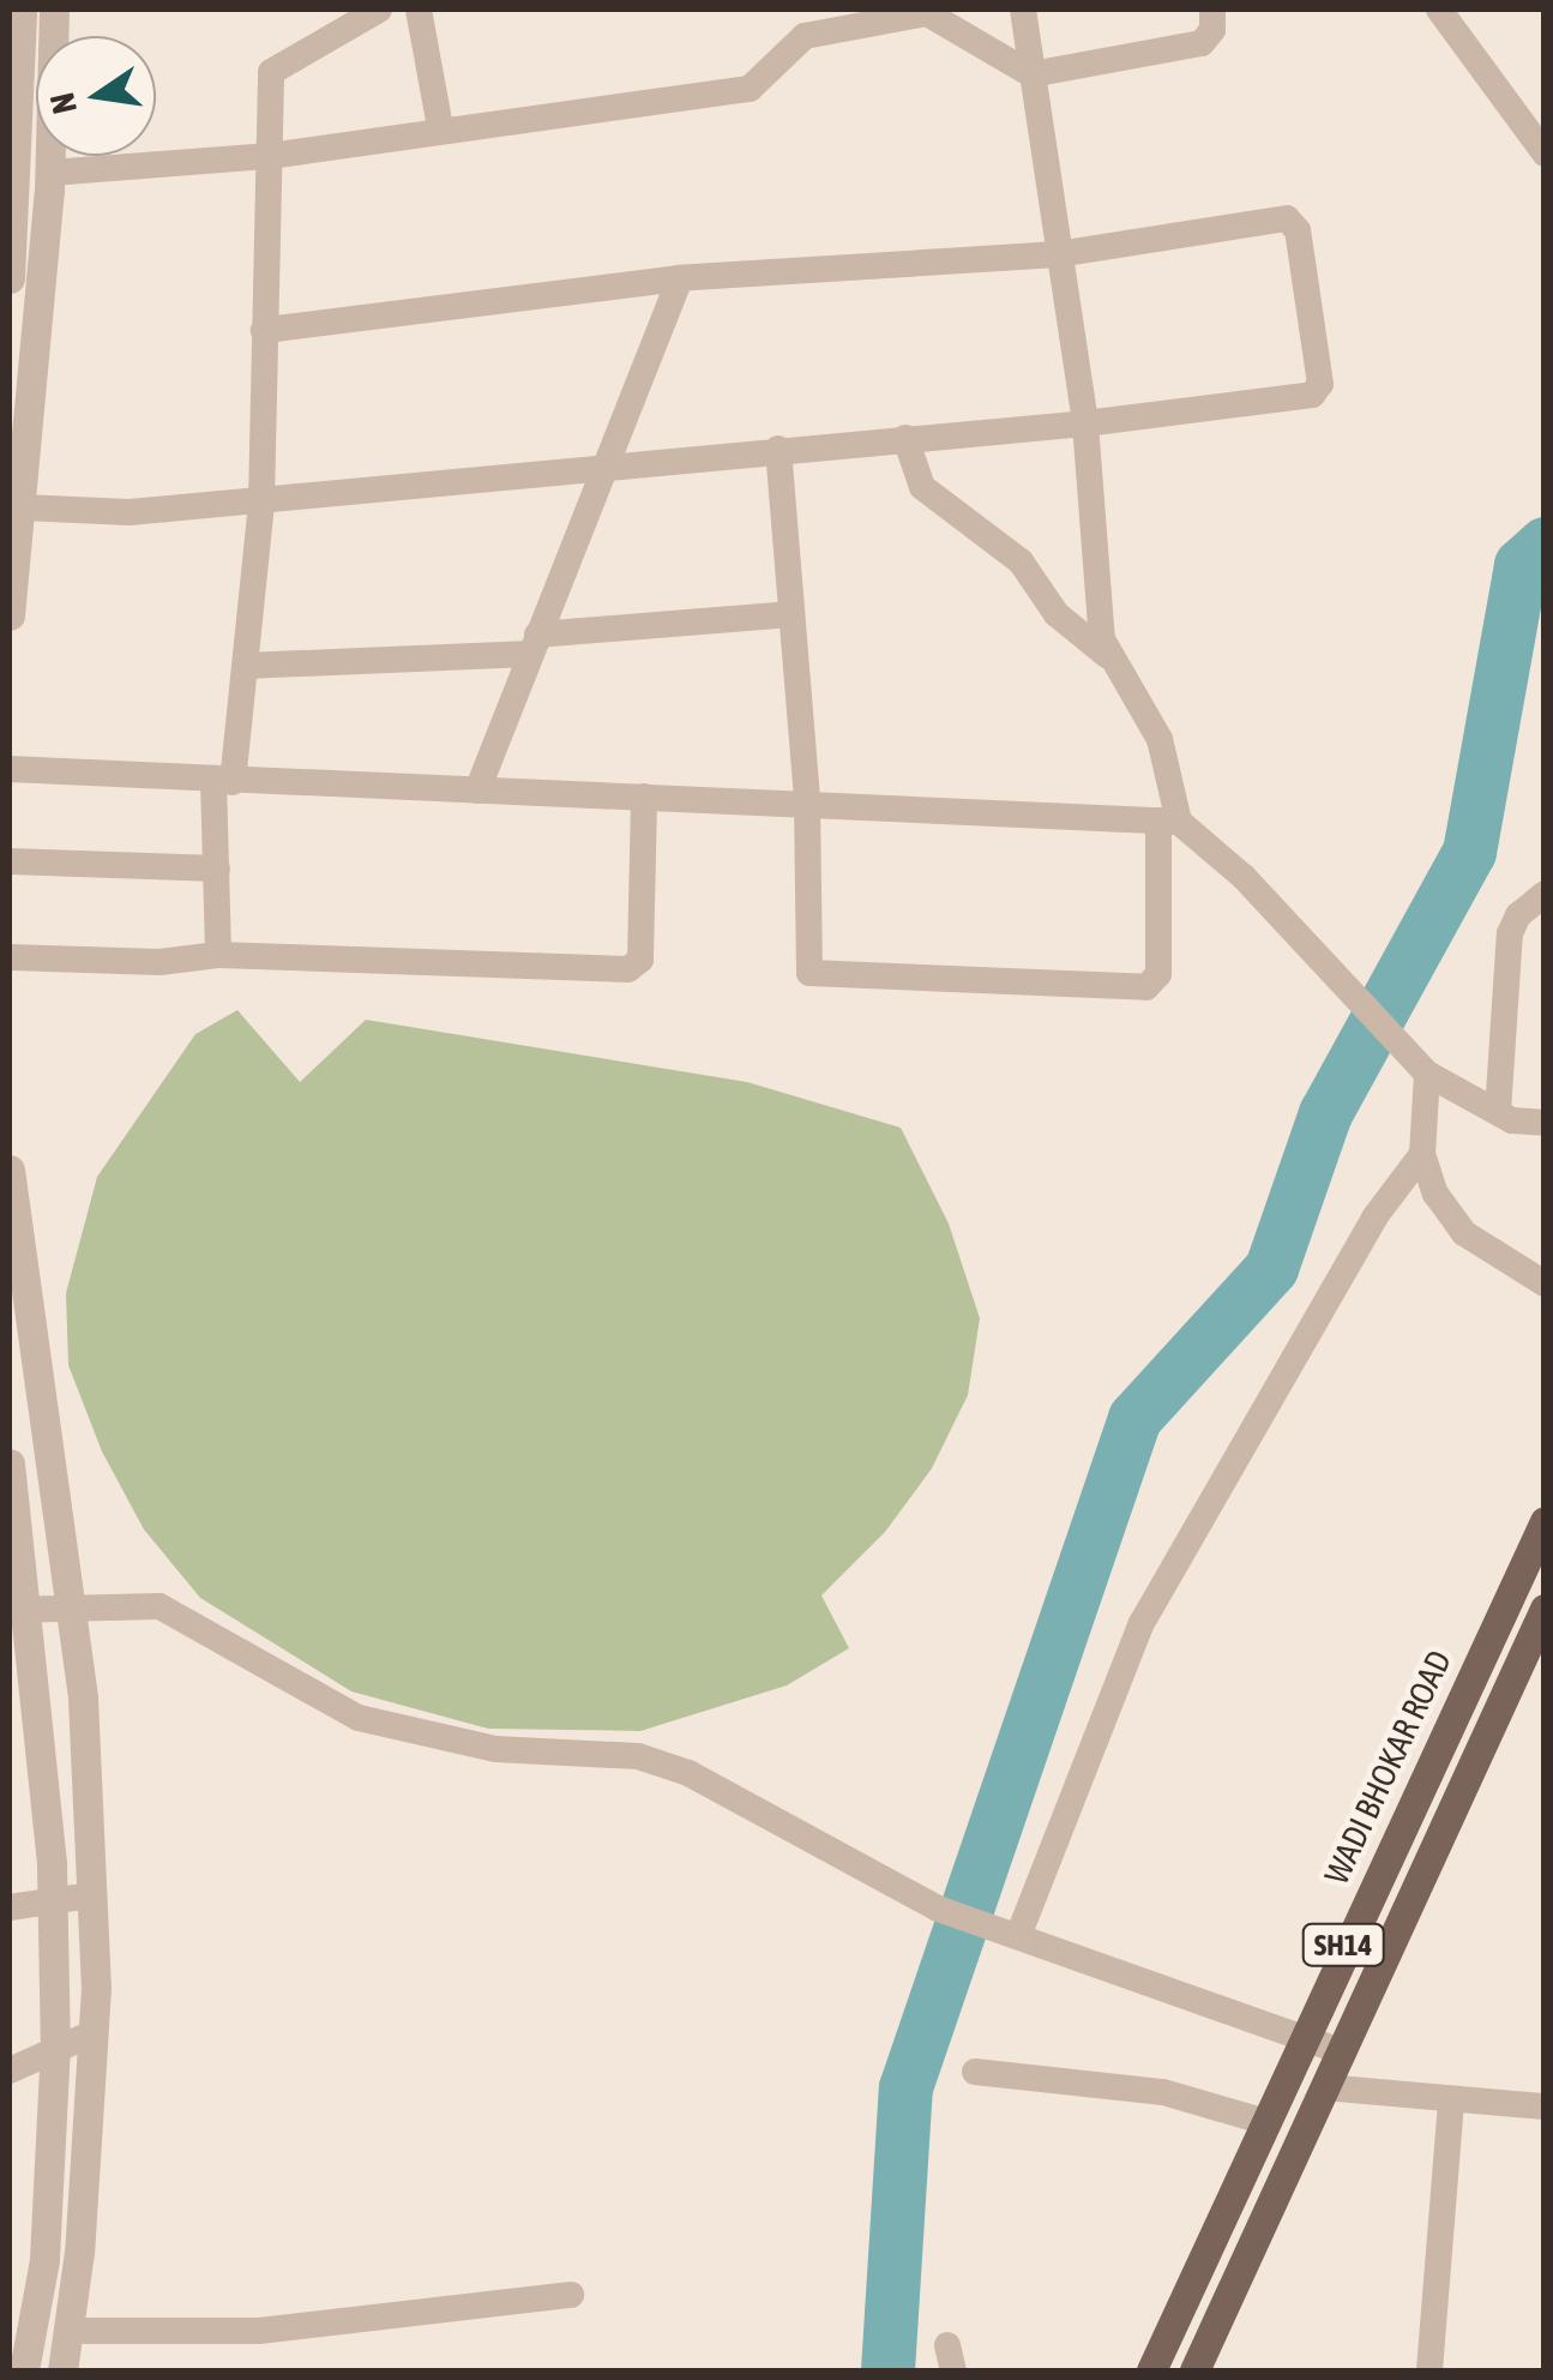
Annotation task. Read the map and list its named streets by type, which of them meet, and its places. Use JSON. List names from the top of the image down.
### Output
{
  "streets": {
    "main road": ["WADI BHOKAR ROAD", "SH14"]
  },
  "north": "left"
}
